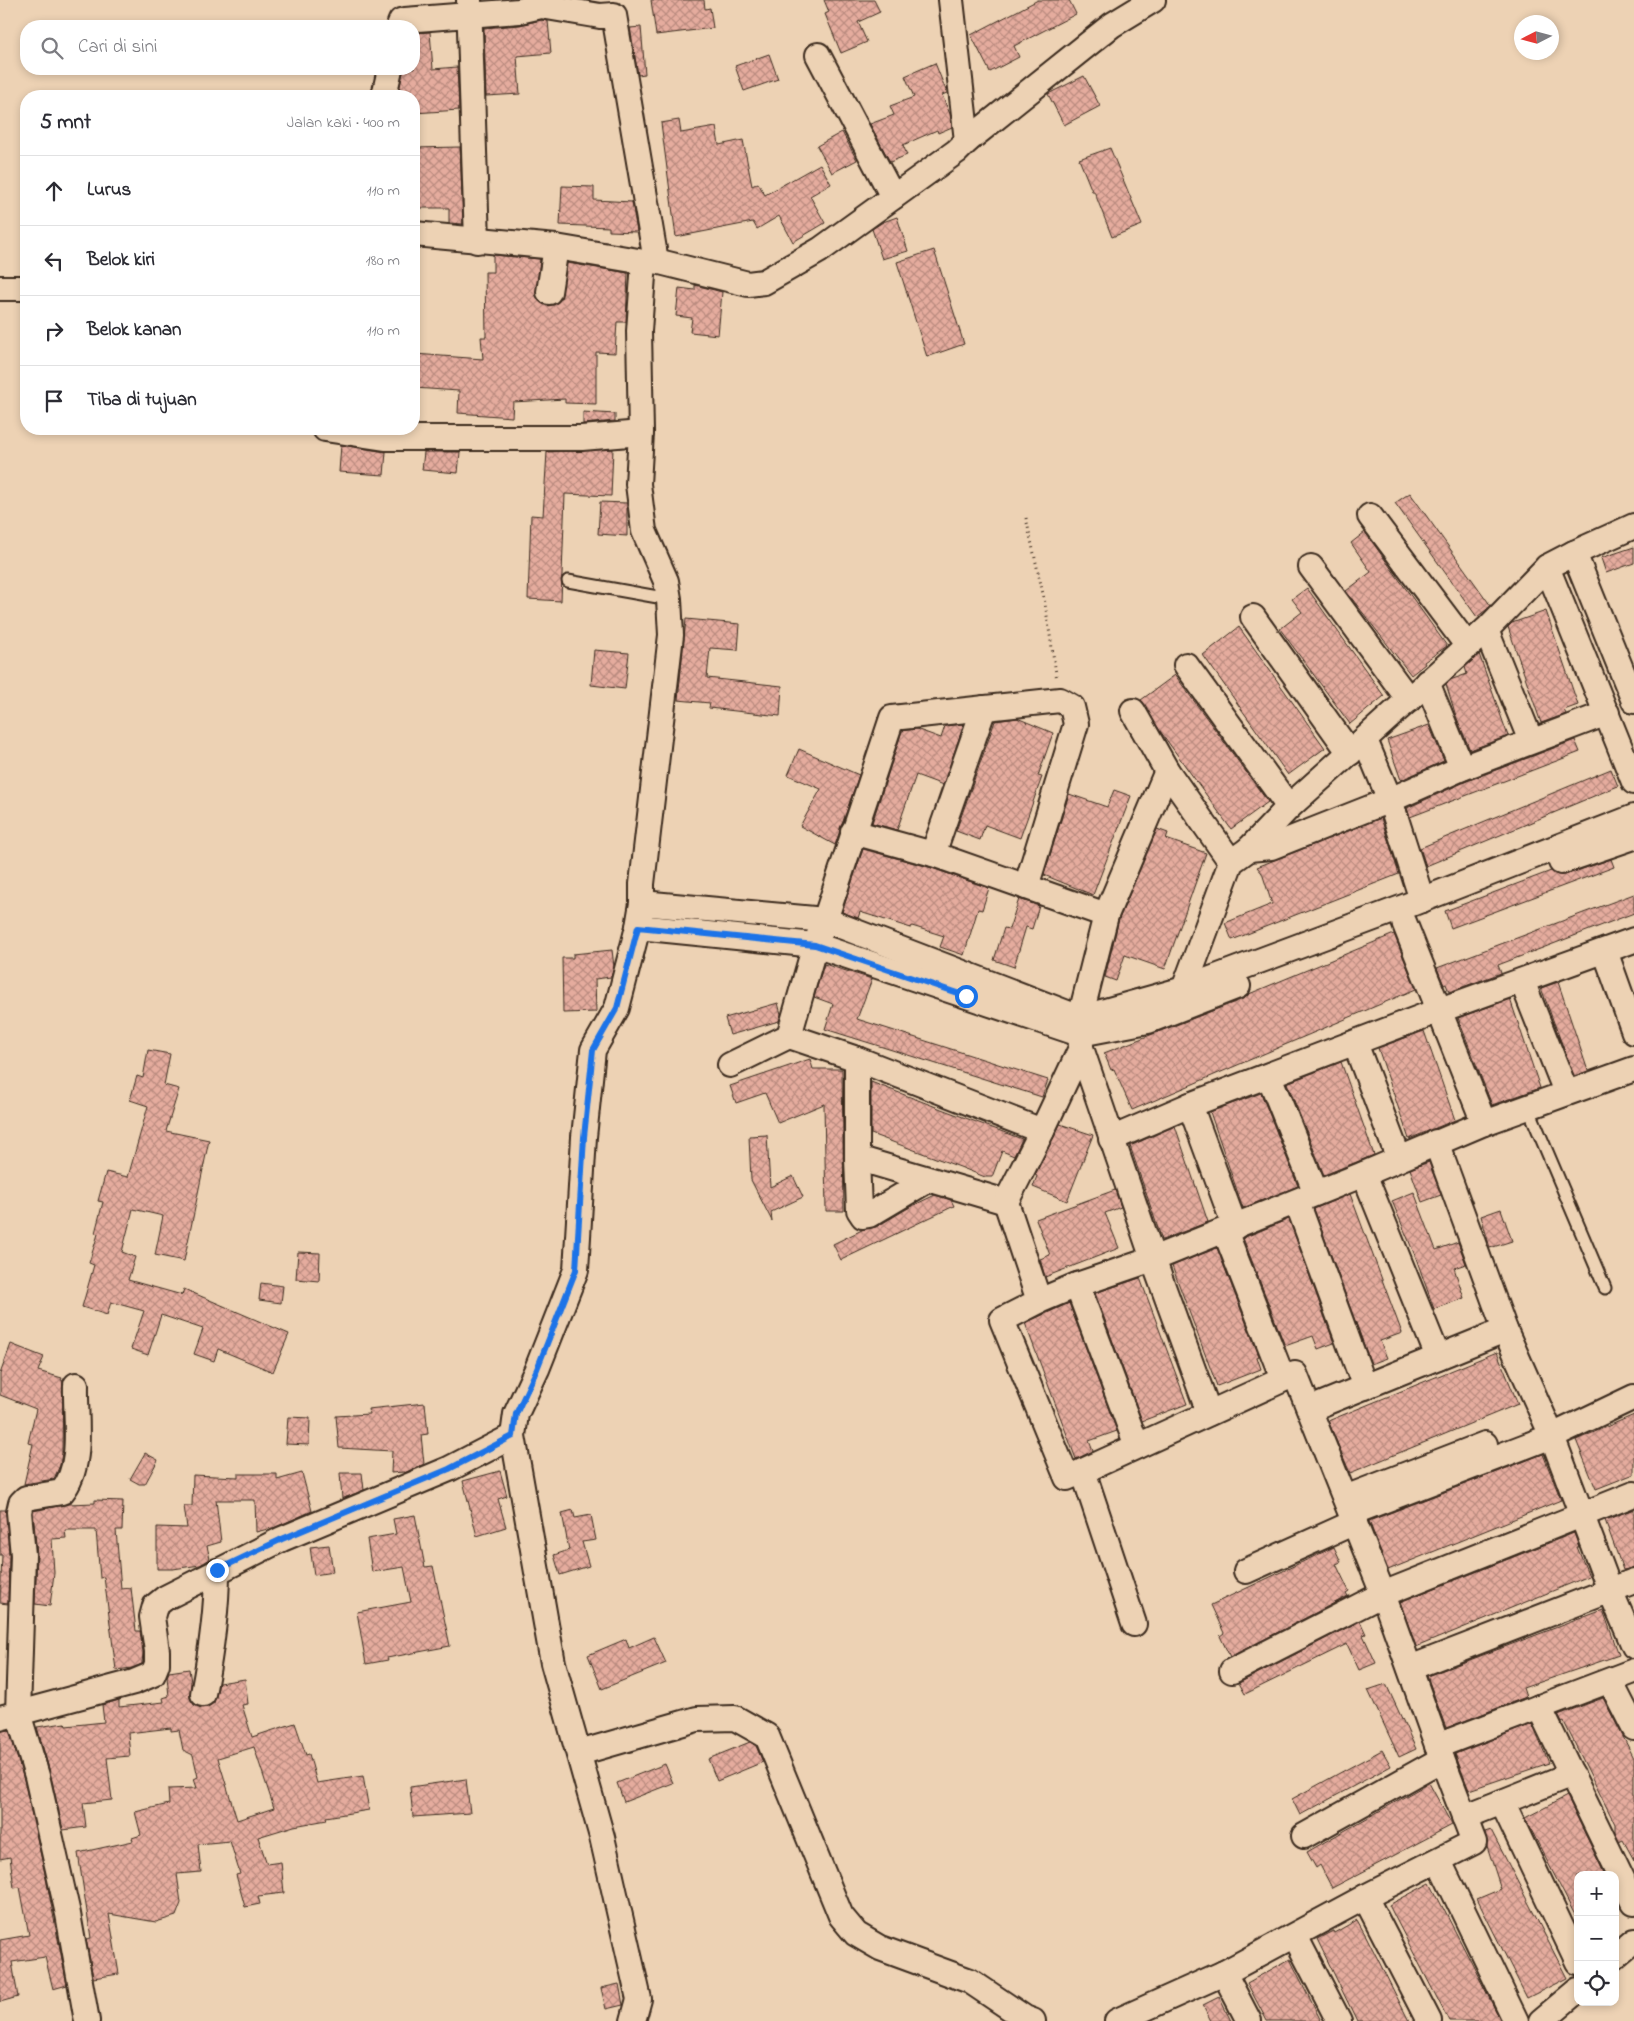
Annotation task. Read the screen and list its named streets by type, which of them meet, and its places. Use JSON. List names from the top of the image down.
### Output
{
  "north": "left",
  "page": {
    "search": "Cari di sini",
    "heading": ["5 mnt", "Jalan kaki · 400 m"],
    "list": [
      ["Lurus", "110 m"],
      ["Belok kiri", "180 m"],
      ["Belok kanan", "110 m"],
      "Tiba di tujuan"
    ],
    "map_buttons": ["+", "−"]
  }
}
